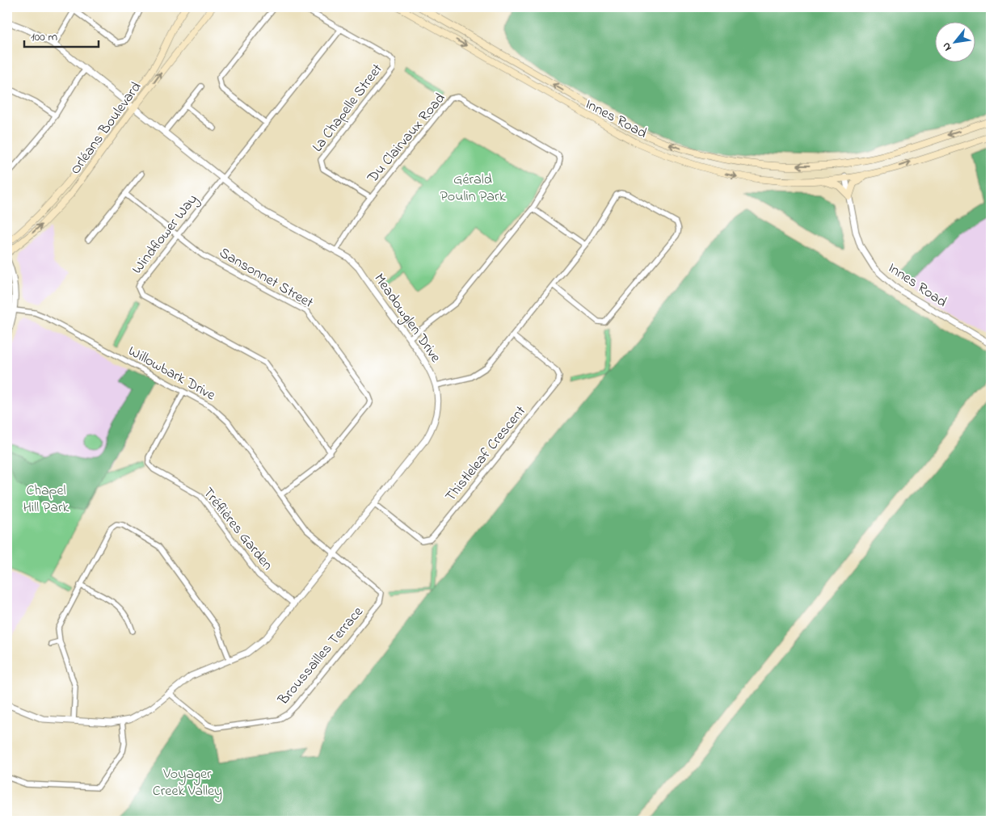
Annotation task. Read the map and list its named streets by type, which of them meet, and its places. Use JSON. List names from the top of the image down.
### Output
{
  "streets": {
    "main road": ["Innes Road", "Orléans Boulevard"],
    "street": [
      "La Chapelle Street",
      "Du Clairvaux Road",
      "Windflower Way",
      "Sansonnet Street",
      "Meadowglen Drive",
      "Willowbark Drive",
      "Thistleleaf Crescent",
      "Tréflières Garden",
      "Broussailles Terrace"
    ]
  },
  "crossings": [
    ["La Chapelle Street", "Du Clairvaux Road"],
    ["La Chapelle Street", "Windflower Way"],
    ["Orléans Boulevard", "Meadowglen Drive"],
    ["Du Clairvaux Road", "Meadowglen Drive"],
    ["Windflower Way", "Sansonnet Street"],
    ["Windflower Way", "Meadowglen Drive"],
    ["Sansonnet Street", "Willowbark Drive"],
    ["Meadowglen Drive", "Willowbark Drive"],
    ["Meadowglen Drive", "Thistleleaf Crescent"],
    ["Meadowglen Drive", "Tréflières Garden"],
    ["Meadowglen Drive", "Broussailles Terrace"],
    ["Willowbark Drive", "Tréflières Garden"],
    ["Willowbark Drive", "Broussailles Terrace"]
  ],
  "parks": ["Gérald Poulin Park", "Chapel Hill Park", "Voyager Creek Valley"],
  "scale_bar": "100 m",
  "north": "bottom left"
}
